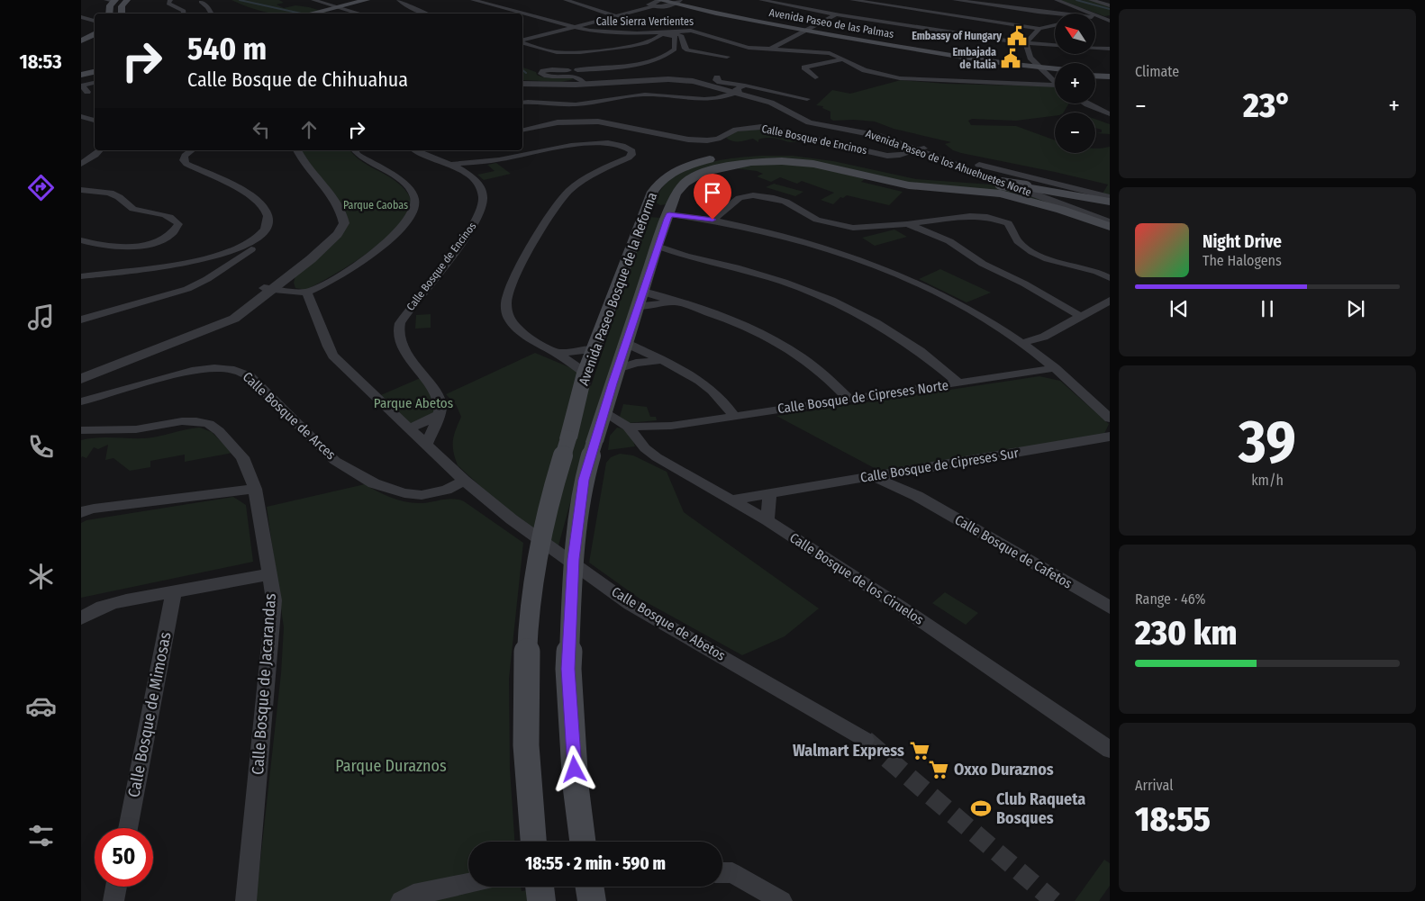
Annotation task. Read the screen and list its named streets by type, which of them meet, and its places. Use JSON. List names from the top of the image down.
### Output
{
  "streets": {
    "main road": ["Avenida Paseo de las Palmas", "Avenida Paseo Bosque de la Reforma"],
    "street": [
      "Calle Sierra Vertientes",
      "Calle Bosque de Encinos",
      "Avenida Paseo de los Ahuehuetes Norte",
      "Calle Bosque de Cipreses Norte",
      "Calle Bosque de Arces",
      "Calle Bosque de Cipreses Sur",
      "Calle Bosque de Cafetos",
      "Calle Bosque de los Ciruelos",
      "Calle Bosque de Abetos",
      "Calle Bosque de Jacarandas",
      "Calle Bosque de Mimosas"
    ]
  },
  "crossings": [
    ["Calle Sierra Vertientes", "Avenida Paseo de las Palmas"],
    ["Calle Bosque de Encinos", "Avenida Paseo de los Ahuehuetes Norte"],
    ["Avenida Paseo Bosque de la Reforma", "Calle Bosque de los Ciruelos"],
    ["Calle Bosque de Cipreses Norte", "Calle Bosque de los Ciruelos"],
    ["Calle Bosque de Arces", "Calle Bosque de Abetos"],
    ["Calle Bosque de Cipreses Sur", "Calle Bosque de Cafetos"],
    ["Calle Bosque de Cipreses Sur", "Calle Bosque de los Ciruelos"]
  ],
  "parks": ["Parque Caobas", "Parque Abetos", "Parque Duraznos"],
  "places": {
    "public building": ["Embassy of Hungary", "Embajada de Italia"],
    "supermarket": ["Walmart Express", "Oxxo Duraznos"],
    "sports": ["Club Raqueta Bosques"]
  },
  "north": "top left",
  "page": {
    "tabs": "18:53",
    "tile": [
      "Climate",
      ["39", "km/h"],
      ["Range · 46%", "230 km"],
      ["Arrival", "18:55"]
    ],
    "map_buttons": ["+", "−"],
    "turn": ["540 m", "Calle Bosque de Chihuahua"],
    "heat": ["−", "23°", "+"],
    "song": ["Night Drive", "The Halogens"],
    "limit": "50",
    "trip": "18:55 · 2 min · 590 m"
  }
}
